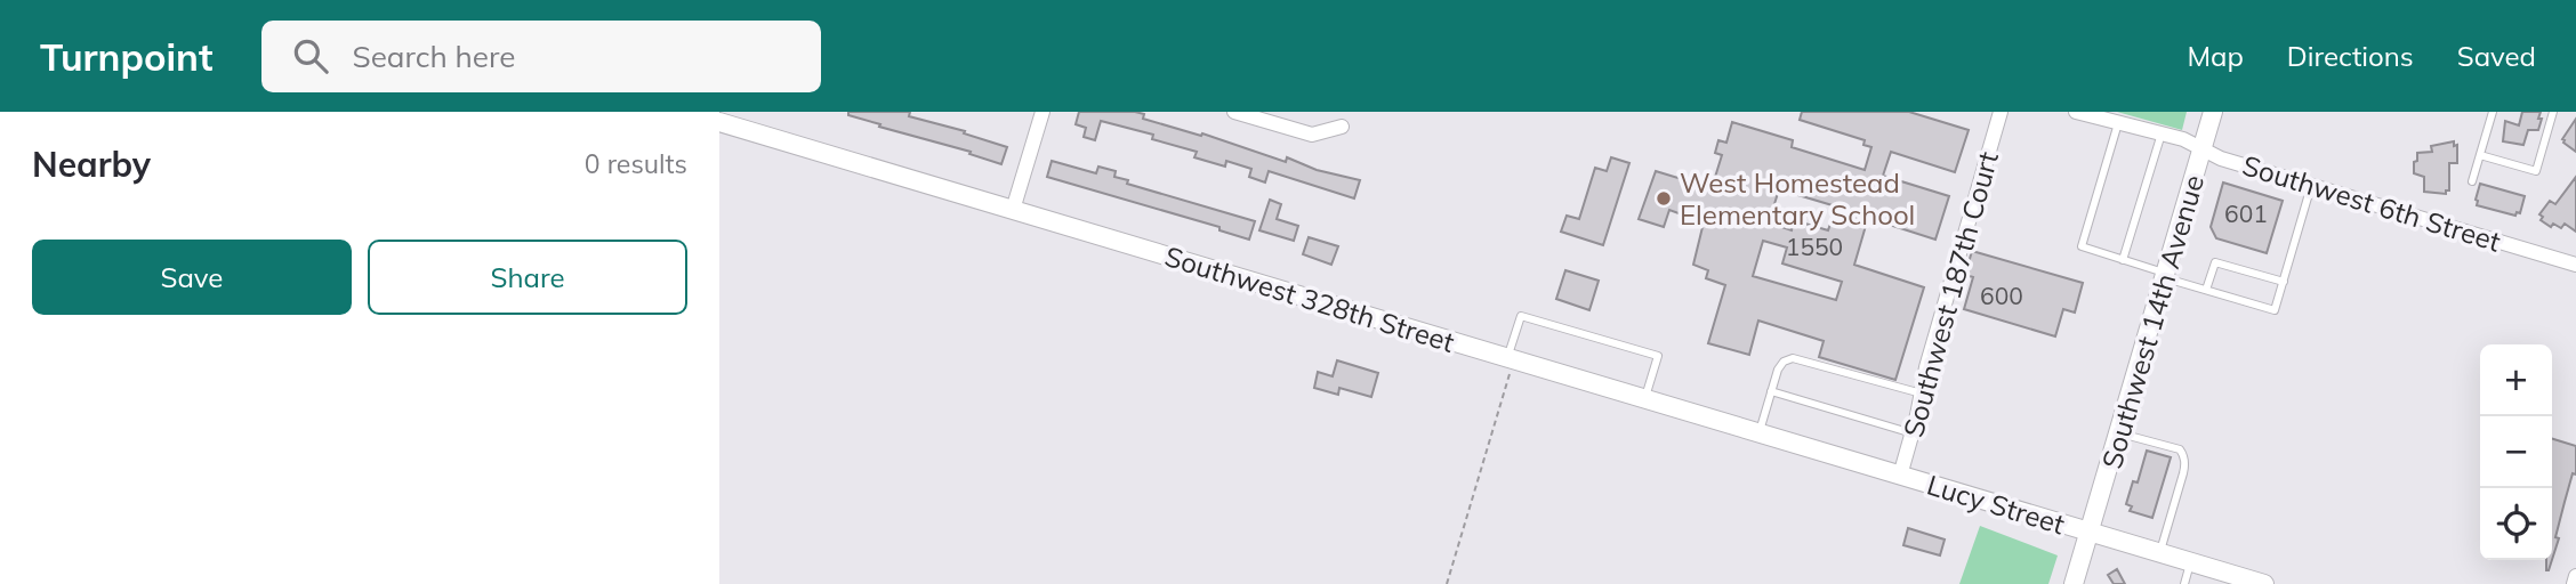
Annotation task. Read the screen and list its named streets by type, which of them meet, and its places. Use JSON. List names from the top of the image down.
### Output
{
  "streets": {
    "street": [
      "Southwest 6th Street",
      "Southwest 187th Court",
      "Southwest 328th Street",
      "Southwest 14th Avenue",
      "Lucy Street"
    ]
  },
  "crossings": [
    ["Southwest 6th Street", "Southwest 14th Avenue"],
    ["Southwest 187th Court", "Southwest 328th Street"],
    ["Southwest 187th Court", "Lucy Street"],
    ["Southwest 328th Street", "Lucy Street"],
    ["Southwest 14th Avenue", "Lucy Street"]
  ],
  "places": ["West Homestead Elementary School"],
  "house_numbers": ["601", "1550", "600"],
  "page": {
    "header": "Turnpoint",
    "search": "Search here",
    "nav": ["Map", "Directions", "Saved"],
    "heading": ["Nearby", "0 results"],
    "buttons": ["Save", "Share"],
    "map_buttons": ["+", "−"]
  }
}
